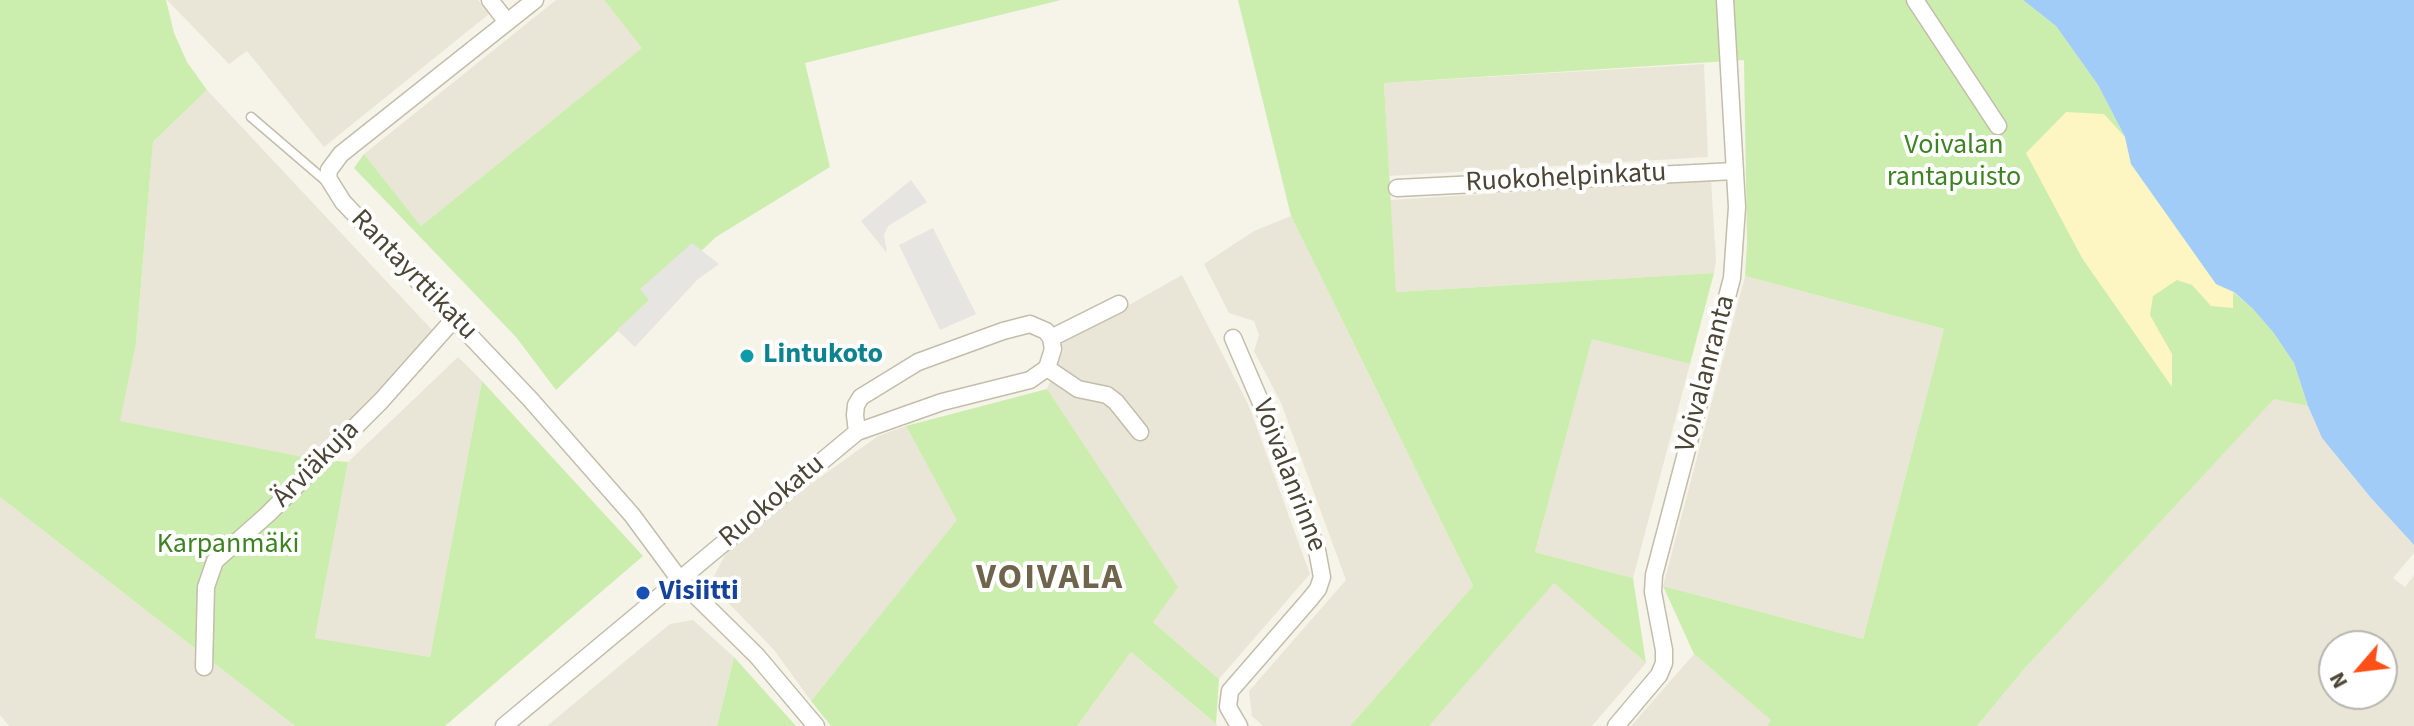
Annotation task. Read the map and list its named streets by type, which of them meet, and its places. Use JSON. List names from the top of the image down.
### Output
{
  "streets": {
    "street": [
      "Ruokohelpinkatu",
      "Rantayrttikatu",
      "Voivalanranta",
      "Ärviäkuja",
      "Voivalanrinne",
      "Ruokokatu"
    ]
  },
  "crossings": [
    ["Ruokohelpinkatu", "Voivalanranta"],
    ["Rantayrttikatu", "Ärviäkuja"],
    ["Rantayrttikatu", "Ruokokatu"]
  ],
  "districts": ["VOIVALA"],
  "parks": ["Voivalan rantapuisto", "Karpanmäki"],
  "places": ["Lintukoto", "Visiitti"],
  "north": "bottom left"
}
